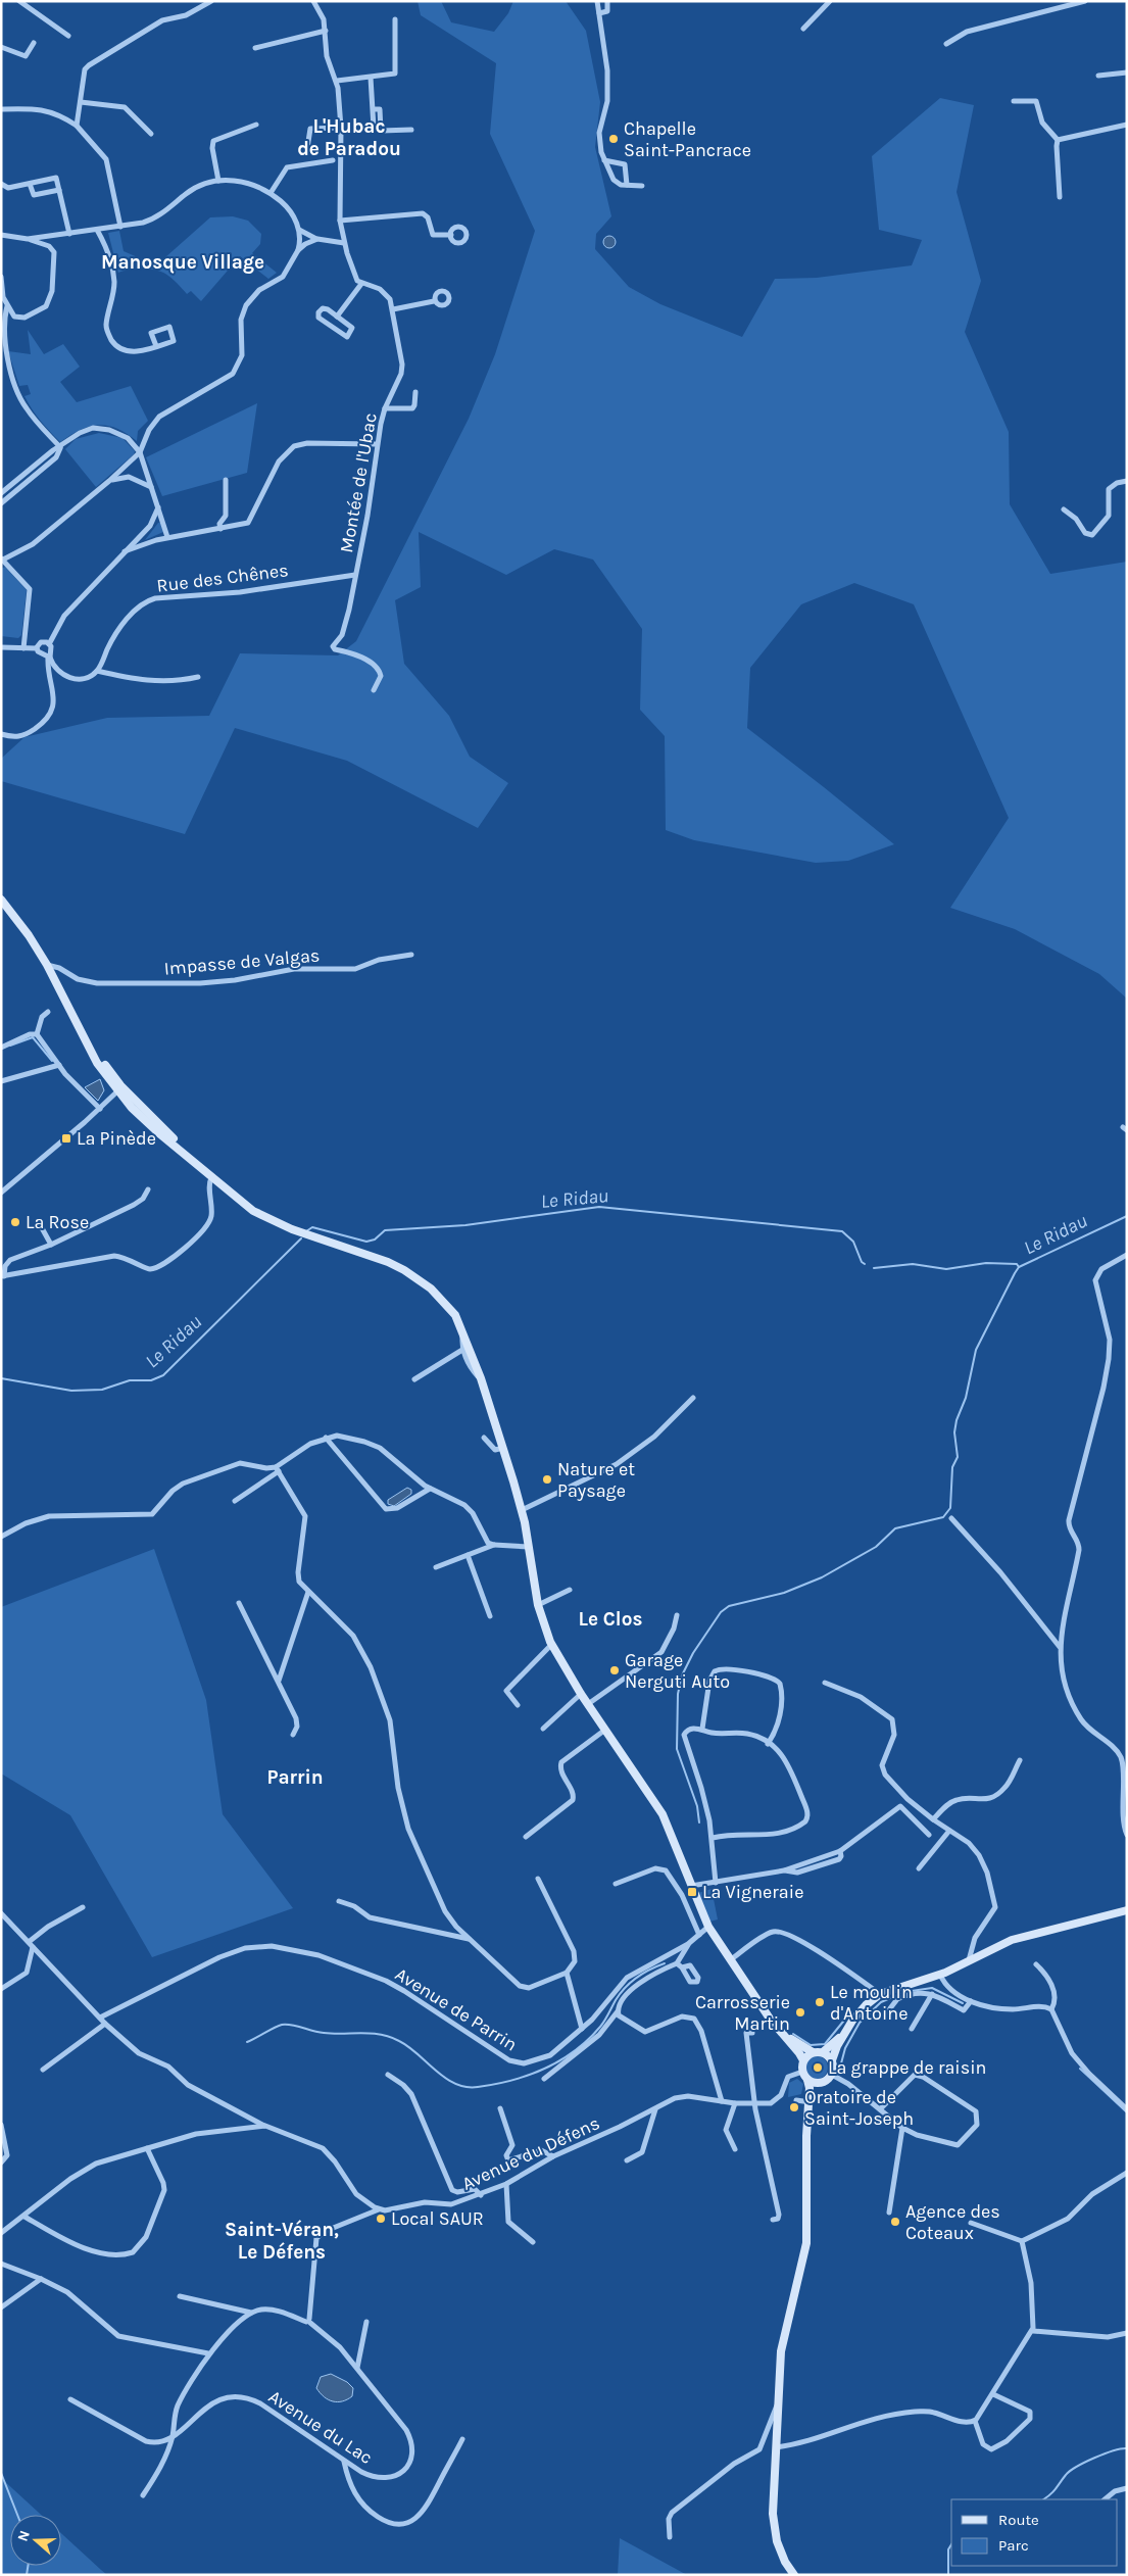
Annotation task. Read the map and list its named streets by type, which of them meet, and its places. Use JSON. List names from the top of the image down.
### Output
{
  "streets": {
    "street": [
      "Montée de l'Ubac",
      "Rue des Chênes",
      "Impasse de Valgas",
      "Avenue de Parrin",
      "Avenue du Défens",
      "Avenue du Lac"
    ]
  },
  "crossings": [
    ["Montée de l'Ubac", "Rue des Chênes"],
    ["Avenue du Défens", "Avenue du Lac"]
  ],
  "districts": [
    "L'Hubac de Paradou",
    "Manosque Village",
    "Le Clos",
    "Parrin",
    "Saint-Véran, Le Défens"
  ],
  "water": ["Le Ridau"],
  "places": {
    "other": [
      "Chapelle Saint-Pancrace",
      "La Rose",
      "Nature et Paysage",
      "Garage Nerguti Auto",
      "Le moulin d'Antoine",
      "Carrosserie Martin",
      "La grappe de raisin",
      "Oratoire de Saint-Joseph",
      "Local SAUR",
      "Agence des Coteaux"
    ],
    "transit": ["La Pinède", "La Vigneraie"]
  },
  "legend": ["Route", "Parc"],
  "north": "left"
}
